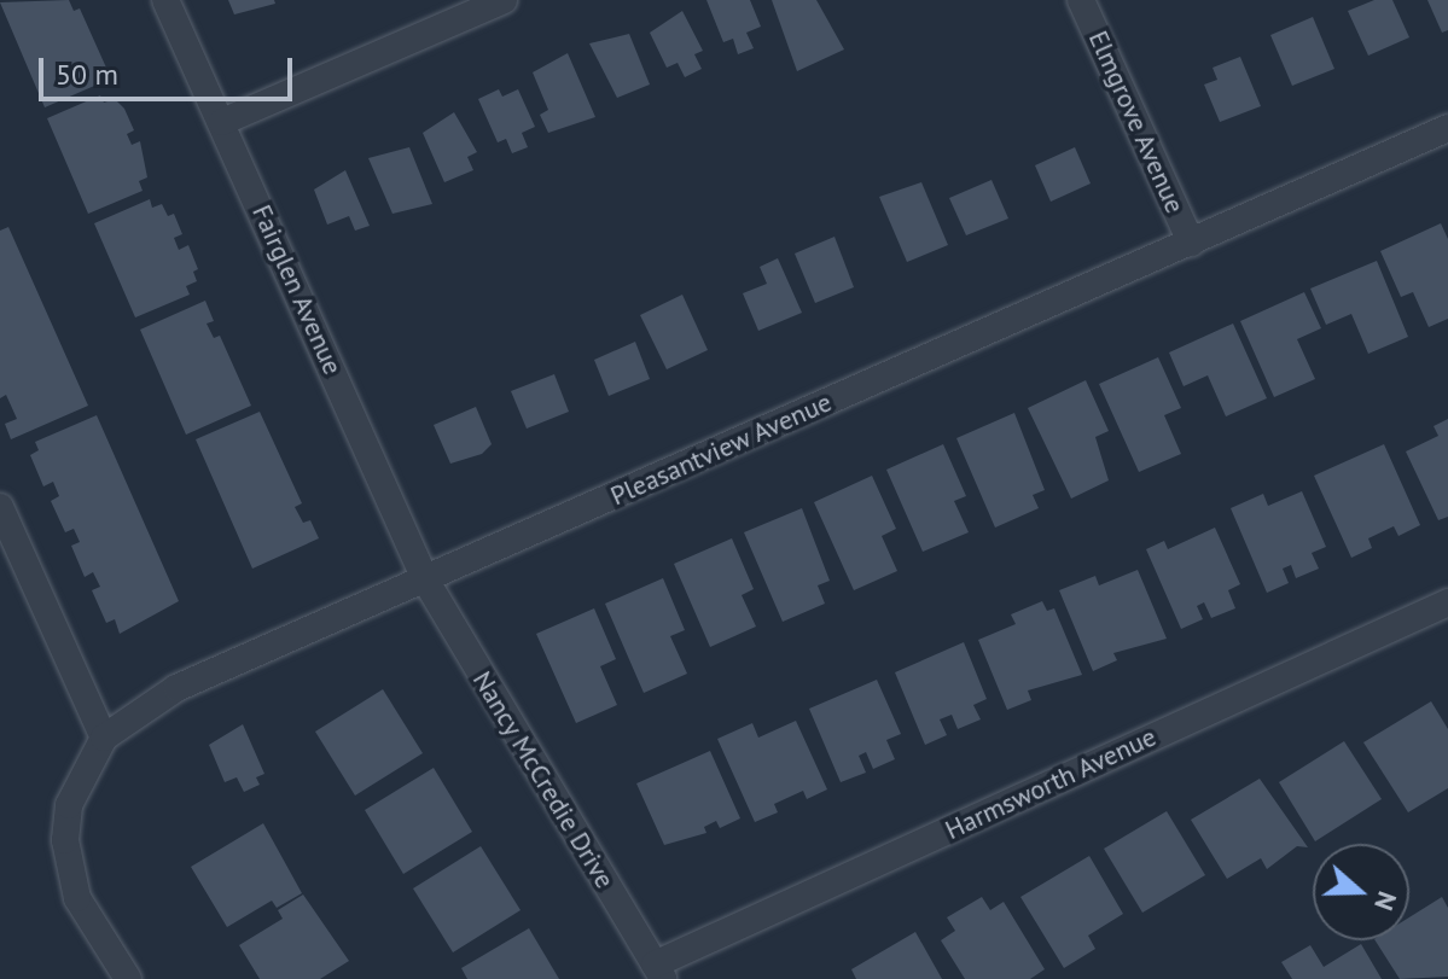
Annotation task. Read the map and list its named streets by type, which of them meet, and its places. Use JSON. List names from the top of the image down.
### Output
{
  "streets": {
    "street": [
      "Elmgrove Avenue",
      "Fairglen Avenue",
      "Pleasantview Avenue",
      "Nancy McCredie Drive",
      "Harmsworth Avenue"
    ]
  },
  "crossings": [
    ["Elmgrove Avenue", "Pleasantview Avenue"],
    ["Fairglen Avenue", "Pleasantview Avenue"],
    ["Fairglen Avenue", "Nancy McCredie Drive"],
    ["Pleasantview Avenue", "Nancy McCredie Drive"],
    ["Nancy McCredie Drive", "Harmsworth Avenue"]
  ],
  "scale_bar": "50 m",
  "north": "right"
}
